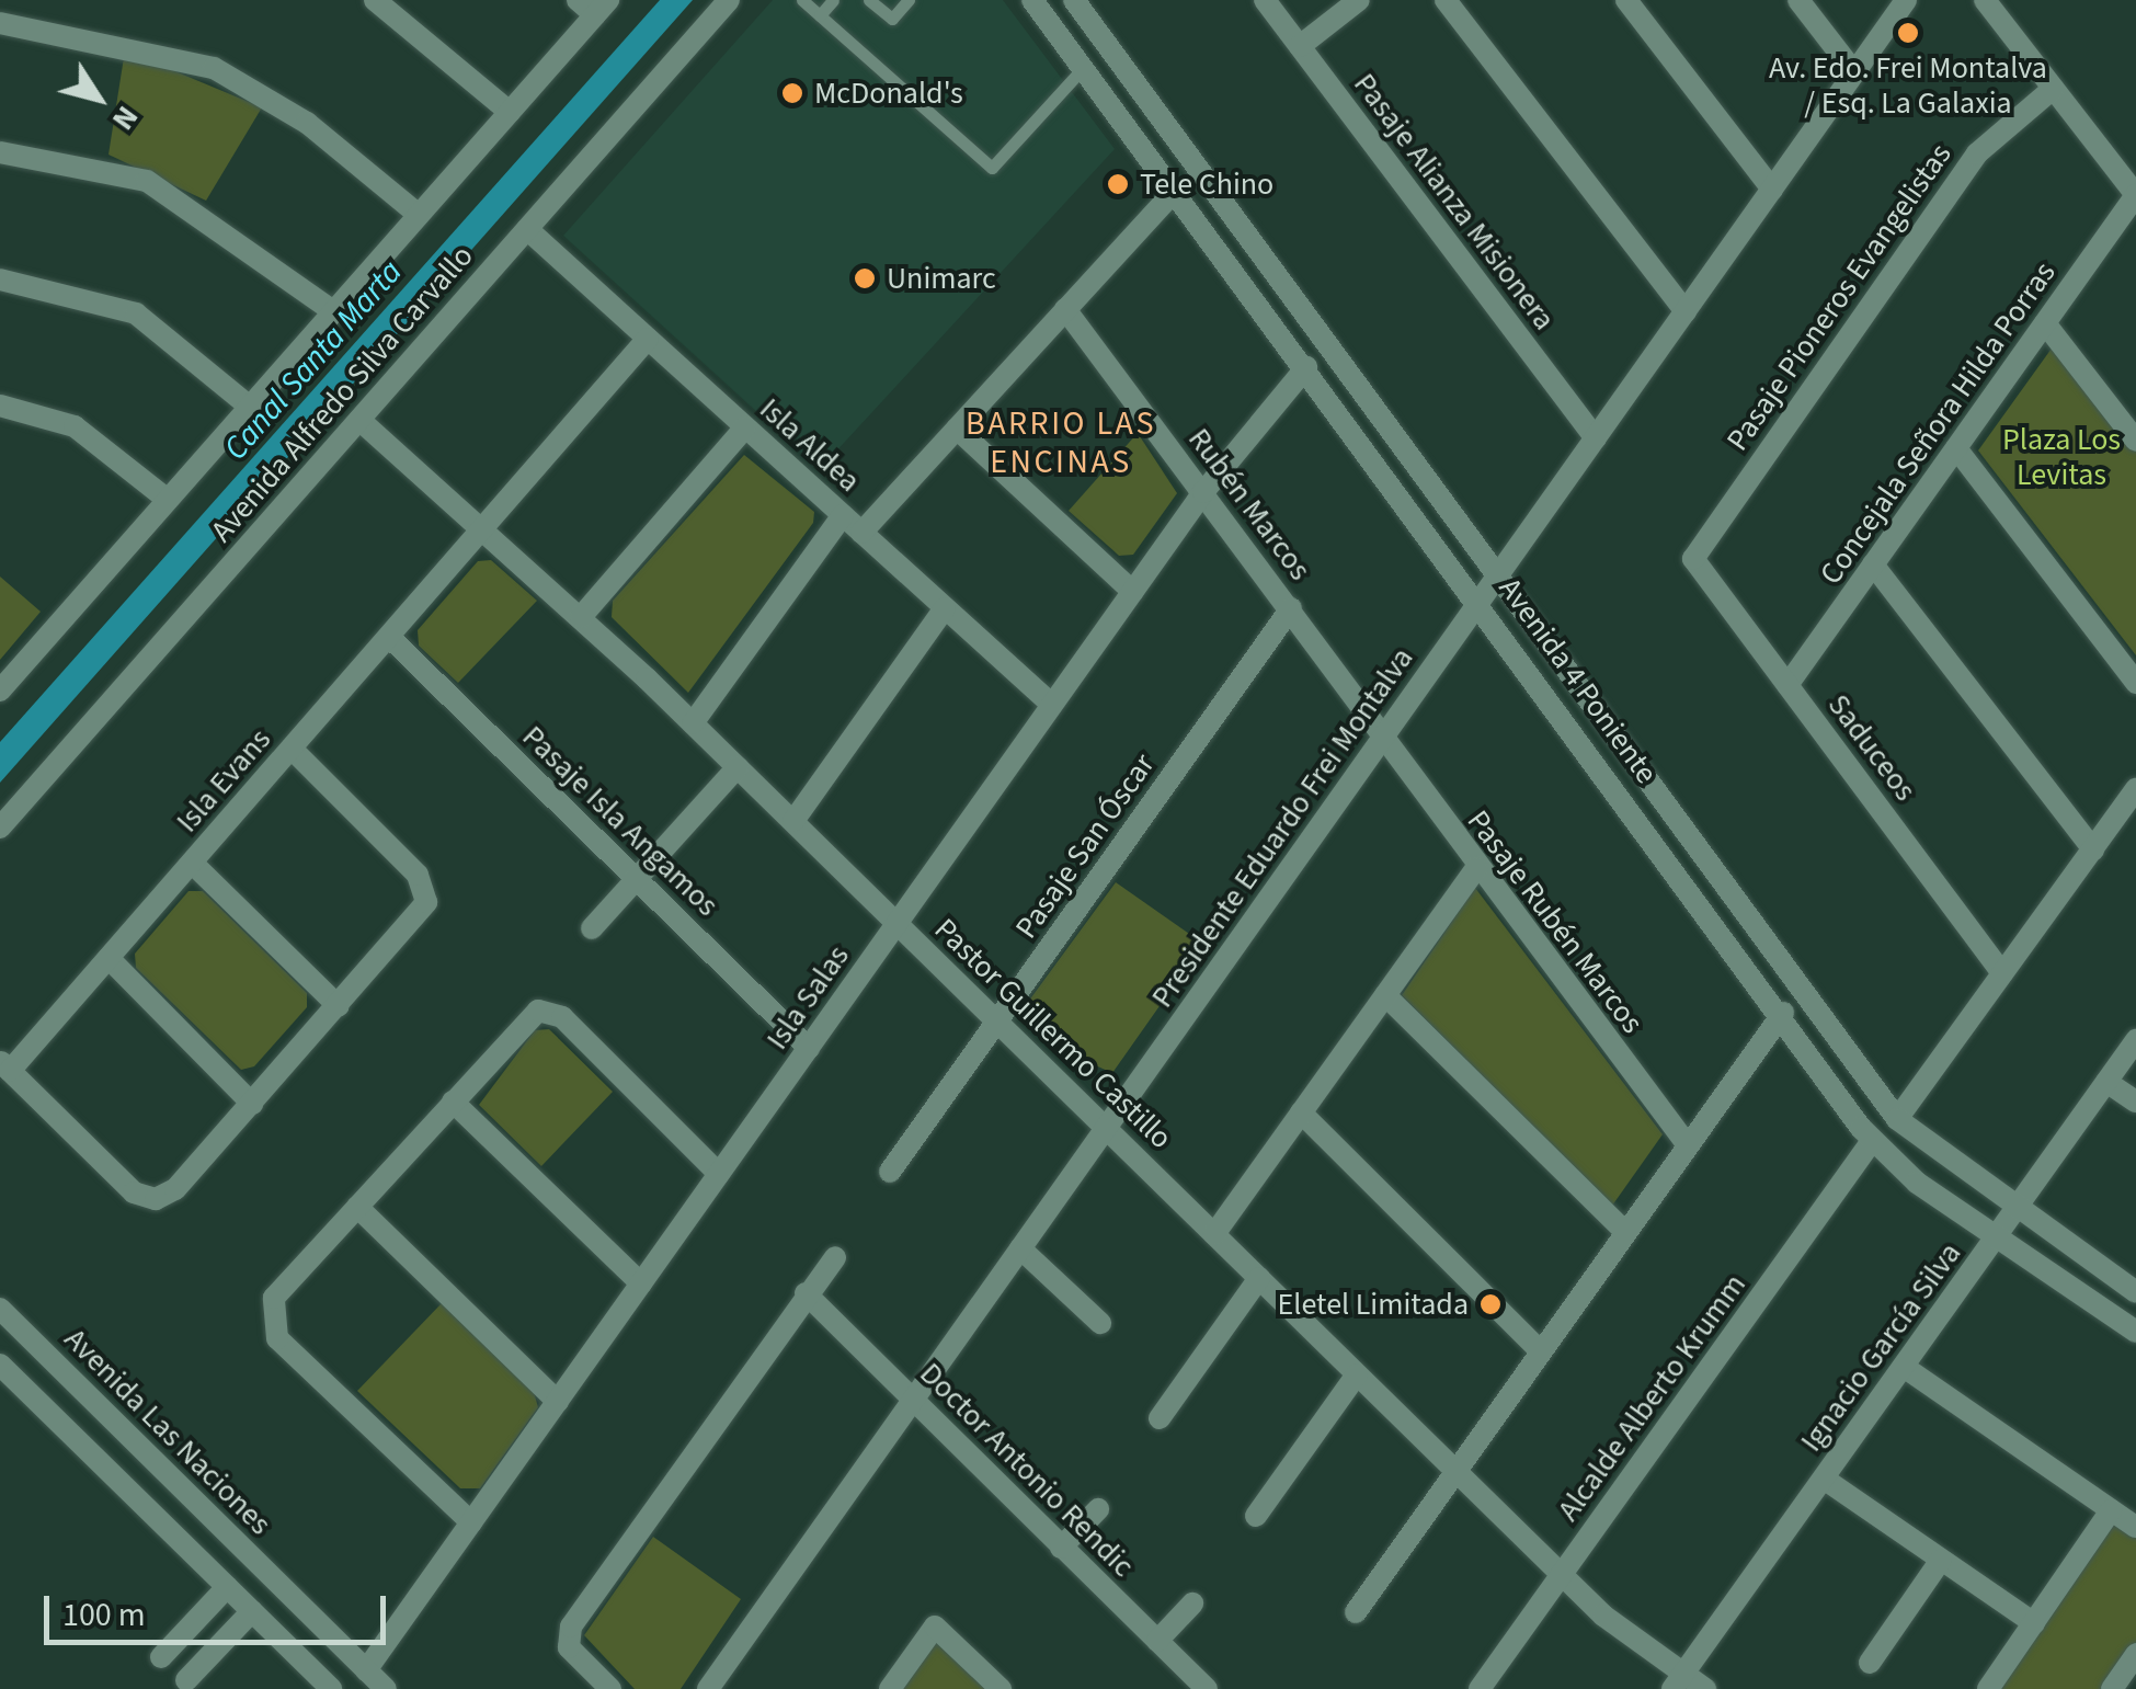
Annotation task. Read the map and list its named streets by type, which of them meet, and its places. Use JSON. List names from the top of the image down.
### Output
{
  "streets": {
    "street": [
      "Pasaje Alianza Misionera",
      "Pasaje Pioneros Evangelistas",
      "Avenida Alfredo Silva Carvallo",
      "Concejala Señora Hilda Porras",
      "Isla Aldea",
      "Rubén Marcos",
      "Avenida 4 Poniente",
      "Saduceos",
      "Isla Evans",
      "Pasaje Isla Angamos",
      "Presidente Eduardo Frei Montalva",
      "Pasaje San Óscar",
      "Pasaje Rubén Marcos",
      "Isla Salas",
      "Pastor Guillermo Castillo",
      "Ignacio García Silva",
      "Alcalde Alberto Krumm",
      "Avenida Las Naciones",
      "Doctor Antonio Rendic"
    ]
  },
  "crossings": [
    ["Pasaje Alianza Misionera", "Presidente Eduardo Frei Montalva"],
    ["Pasaje Pioneros Evangelistas", "Saduceos"],
    ["Avenida Alfredo Silva Carvallo", "Isla Aldea"],
    ["Avenida Alfredo Silva Carvallo", "Pastor Guillermo Castillo"],
    ["Concejala Señora Hilda Porras", "Saduceos"],
    ["Isla Aldea", "Isla Evans"],
    ["Isla Aldea", "Isla Salas"],
    ["Rubén Marcos", "Presidente Eduardo Frei Montalva"],
    ["Rubén Marcos", "Pasaje San Óscar"],
    ["Rubén Marcos", "Pasaje Rubén Marcos"],
    ["Rubén Marcos", "Isla Salas"],
    ["Avenida 4 Poniente", "Presidente Eduardo Frei Montalva"],
    ["Avenida 4 Poniente", "Isla Salas"],
    ["Avenida 4 Poniente", "Ignacio García Silva"],
    ["Avenida 4 Poniente", "Alcalde Alberto Krumm"],
    ["Isla Evans", "Pasaje Isla Angamos"],
    ["Isla Evans", "Pastor Guillermo Castillo"],
    ["Pasaje Isla Angamos", "Isla Salas"],
    ["Presidente Eduardo Frei Montalva", "Pasaje Rubén Marcos"],
    ["Presidente Eduardo Frei Montalva", "Pastor Guillermo Castillo"],
    ["Presidente Eduardo Frei Montalva", "Doctor Antonio Rendic"],
    ["Pasaje San Óscar", "Pastor Guillermo Castillo"],
    ["Isla Salas", "Pastor Guillermo Castillo"],
    ["Isla Salas", "Avenida Las Naciones"],
    ["Pastor Guillermo Castillo", "Ignacio García Silva"],
    ["Pastor Guillermo Castillo", "Alcalde Alberto Krumm"]
  ],
  "districts": ["BARRIO LAS ENCINAS"],
  "water": ["Canal Santa Marta"],
  "parks": ["Plaza Los Levitas"],
  "places": [
    "Av. Edo. Frei Montalva / Esq. La Galaxia",
    "McDonald's",
    "Tele Chino",
    "Unimarc",
    "Eletel Limitada"
  ],
  "scale_bar": "100 m",
  "north": "bottom right"
}
